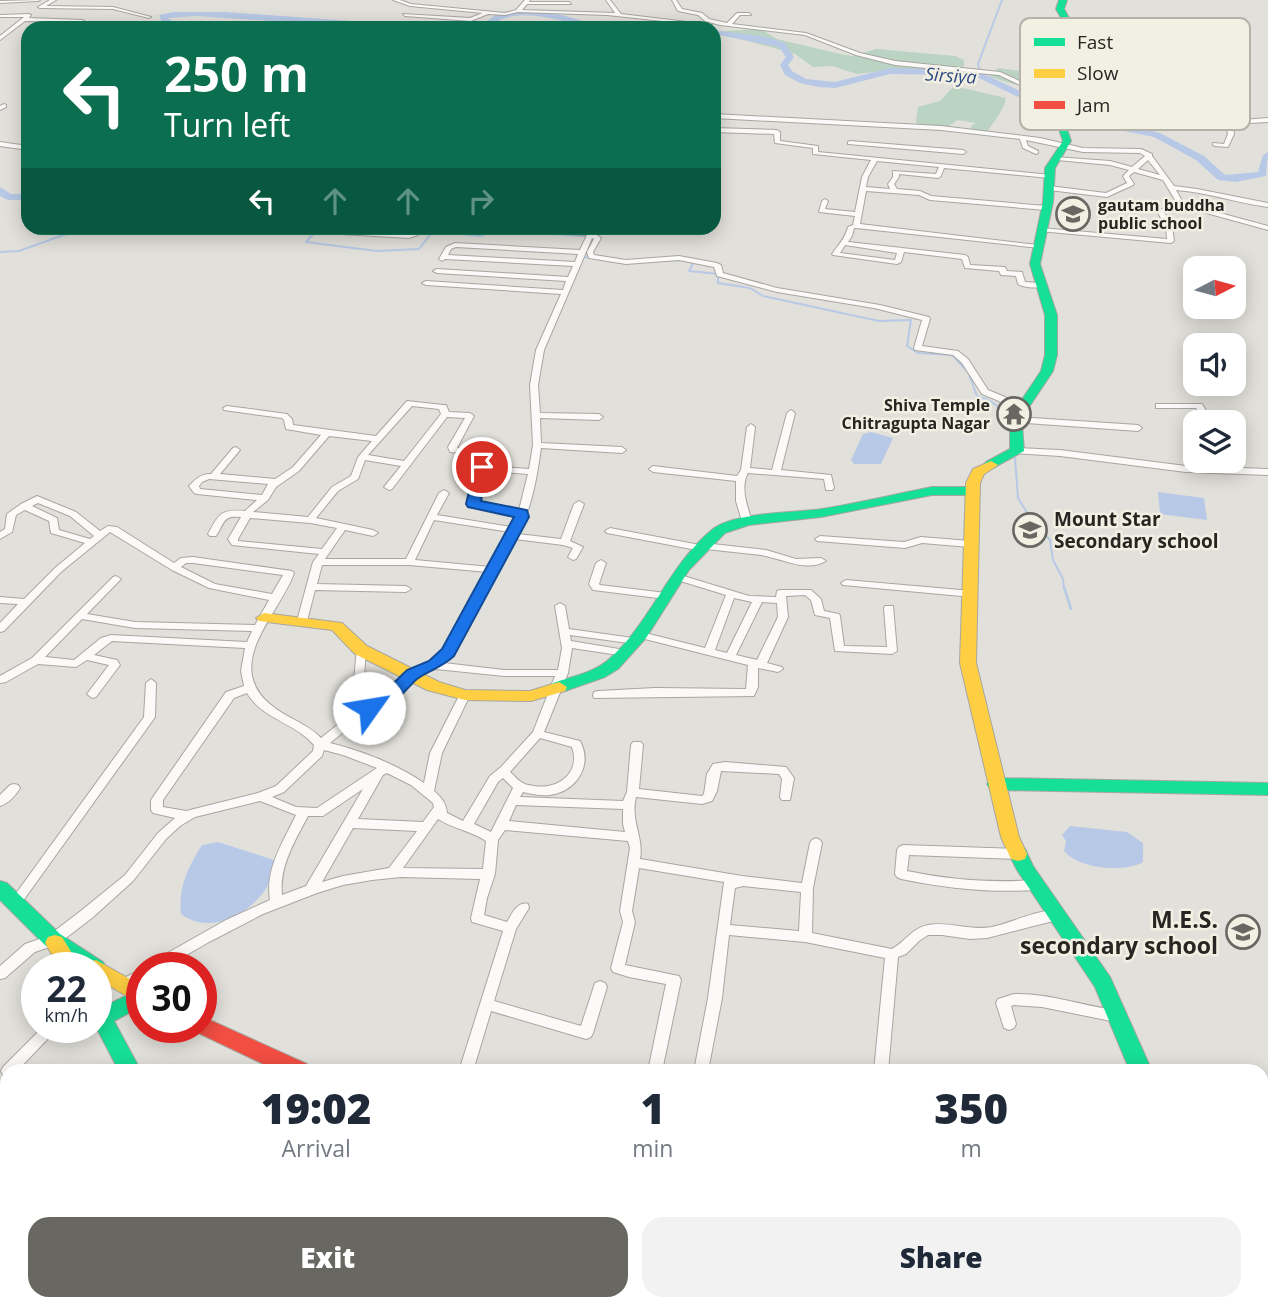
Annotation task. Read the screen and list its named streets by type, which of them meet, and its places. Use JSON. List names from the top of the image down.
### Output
{
  "water": ["Sirsiya"],
  "places": {
    "school or university": ["gautam buddha public school", "Mount Star Secondary school", "M.E.S. secondary school"],
    "temple": ["Shiva Temple Chitragupta Nagar"]
  },
  "legend": ["Fast", "Slow", "Jam"],
  "north": "right",
  "page": {
    "turn": ["250 m", "Turn left"],
    "speed": "22 km/h",
    "limit": "30",
    "eta": [
      "19:02",
      "Arrival",
      "1",
      "min",
      "350",
      "m"
    ],
    "buttons": ["Exit", "Share"]
  }
}
